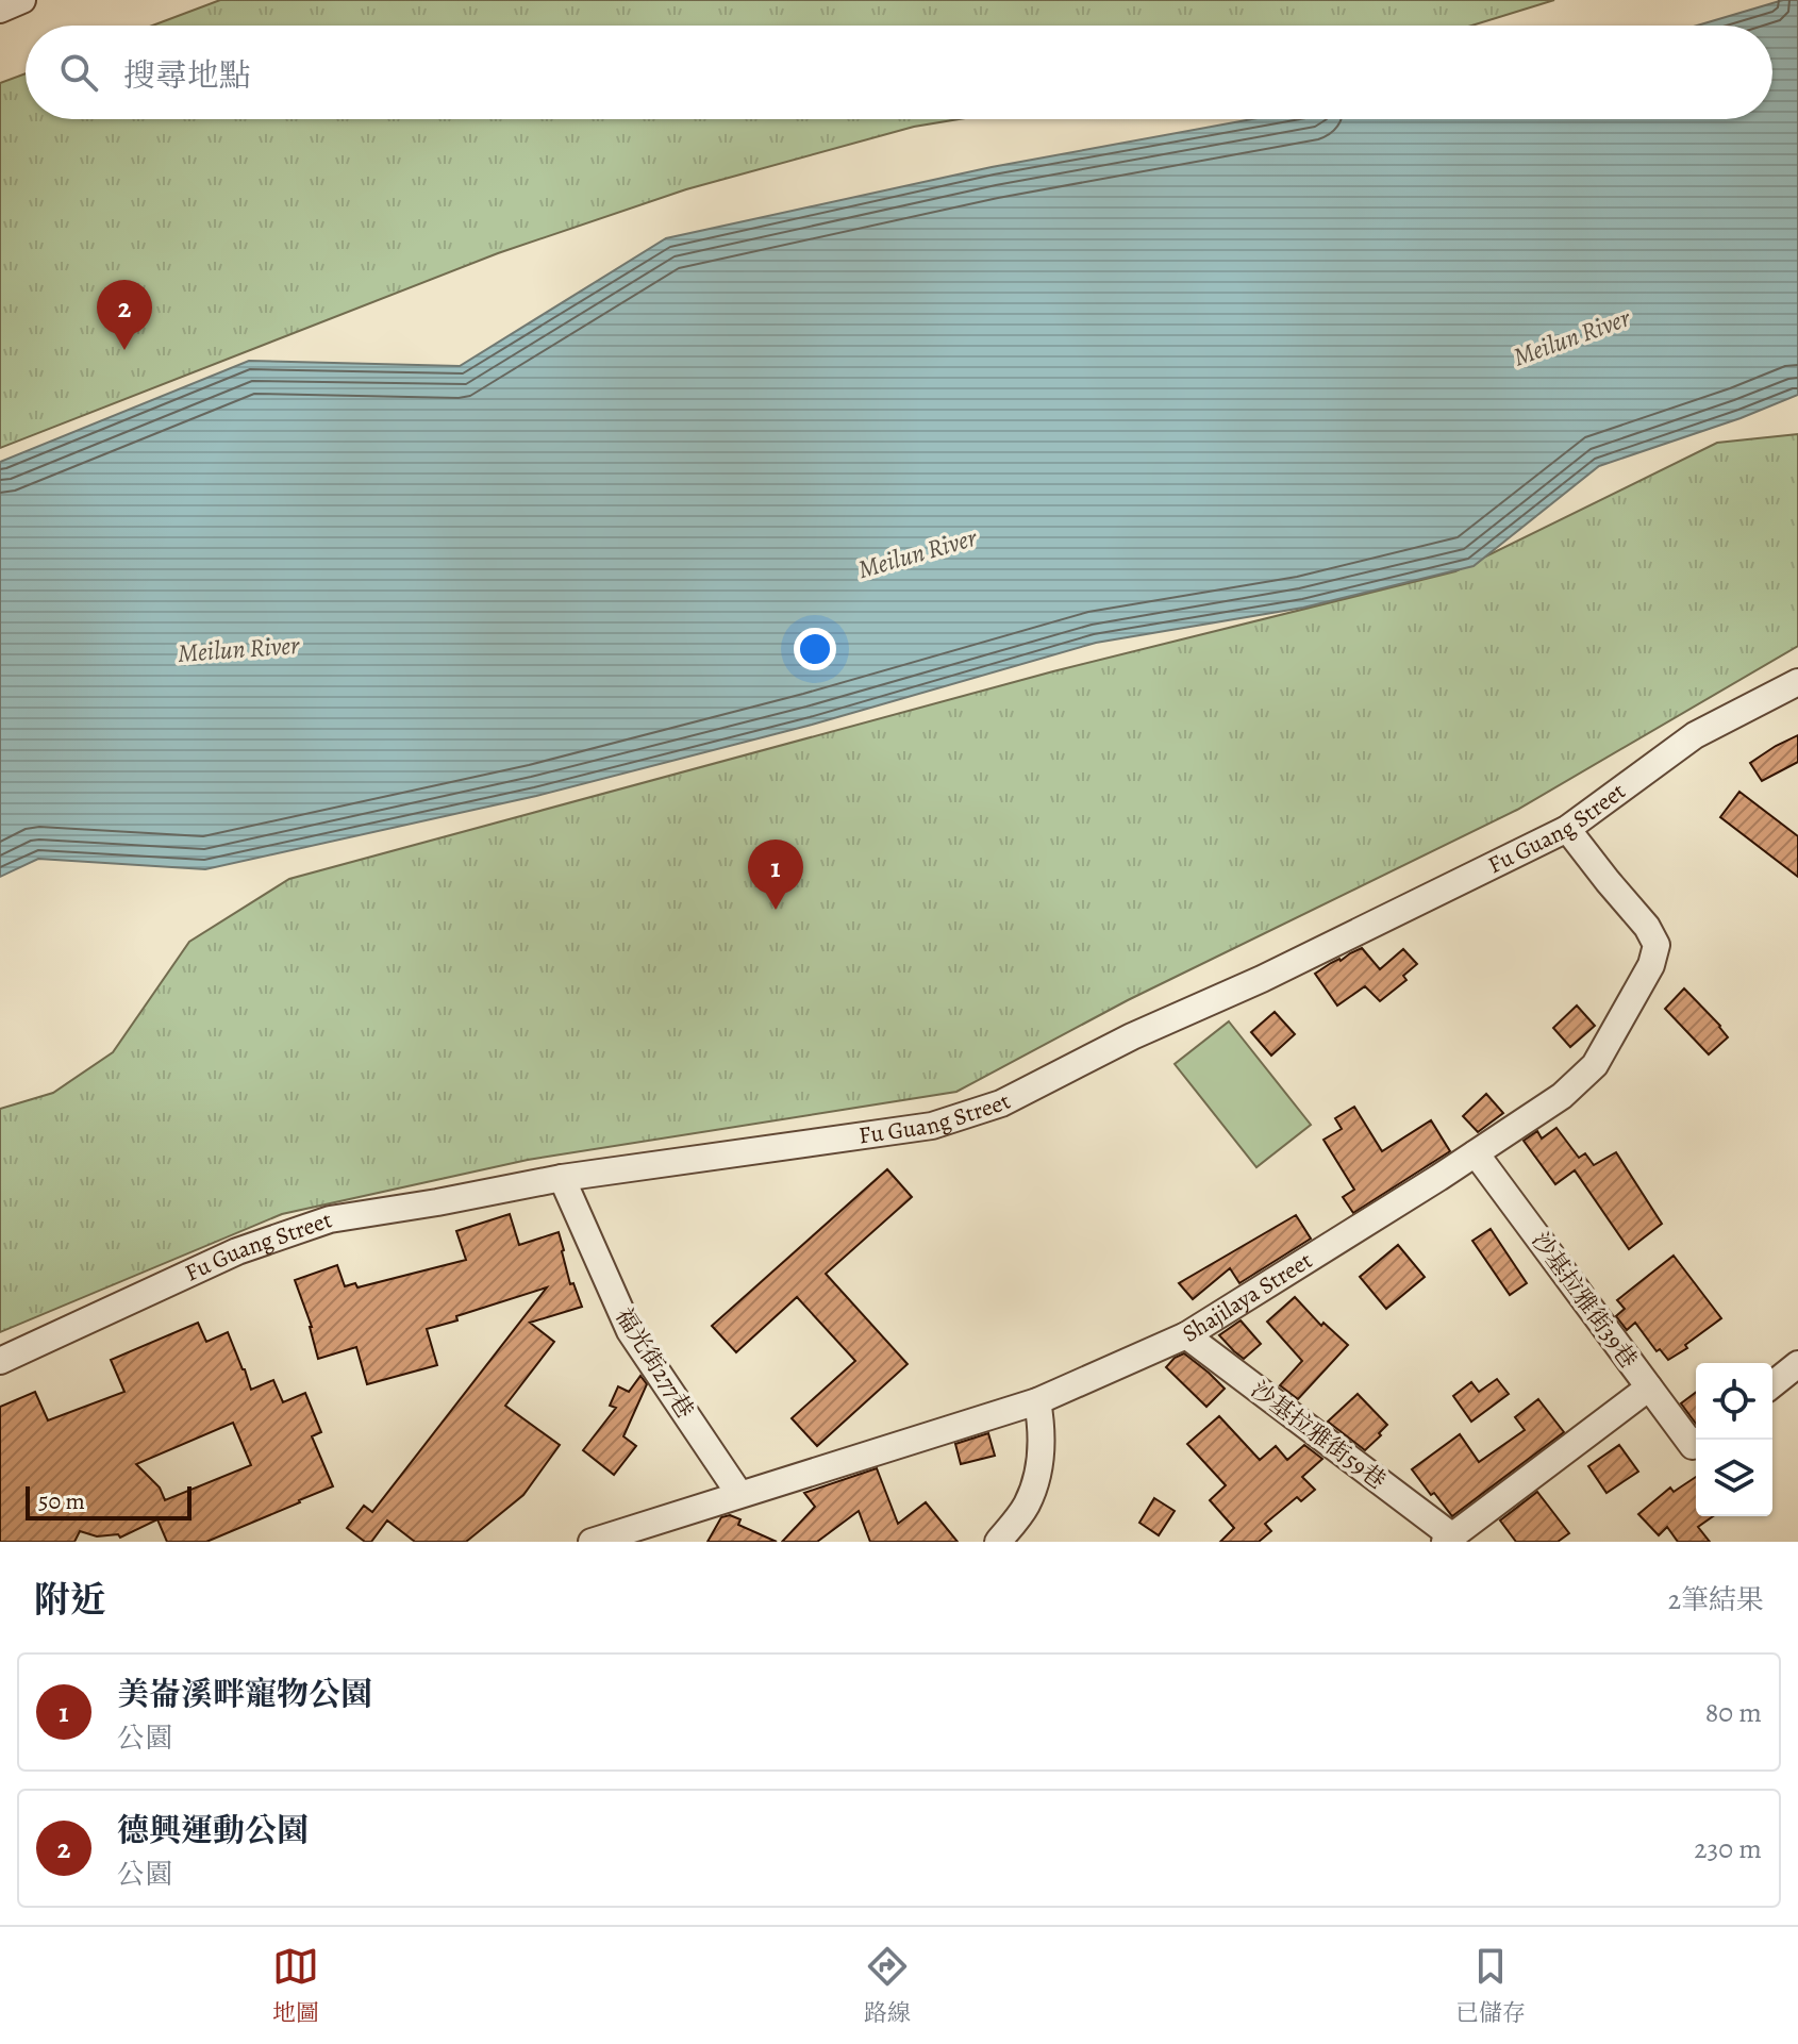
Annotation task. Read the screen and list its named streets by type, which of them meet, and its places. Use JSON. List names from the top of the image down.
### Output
{
  "streets": {
    "street": [
      "Fu Guang Street",
      "Shajilaya Street",
      "沙基拉雅街39巷",
      "福光街277巷",
      "沙基拉雅街59巷"
    ]
  },
  "crossings": [
    ["Fu Guang Street", "Shajilaya Street"],
    ["Fu Guang Street", "福光街277巷"],
    ["Shajilaya Street", "沙基拉雅街39巷"],
    ["Shajilaya Street", "福光街277巷"],
    ["Shajilaya Street", "沙基拉雅街59巷"]
  ],
  "water": ["Meilun River"],
  "scale_bar": "50 m",
  "page": {
    "search": "搜尋地點",
    "pins": ["2", "1"],
    "scale": "50 m",
    "heading": ["附近", "2筆結果"],
    "list": [
      {
        "mark": "1",
        "name": "美崙溪畔寵物公園",
        "note": "公園",
        "value": "80 m"
      },
      {
        "mark": "2",
        "name": "德興運動公園",
        "note": "公園",
        "value": "230 m"
      }
    ],
    "nav": ["地圖", "路線", "已儲存"]
  }
}
